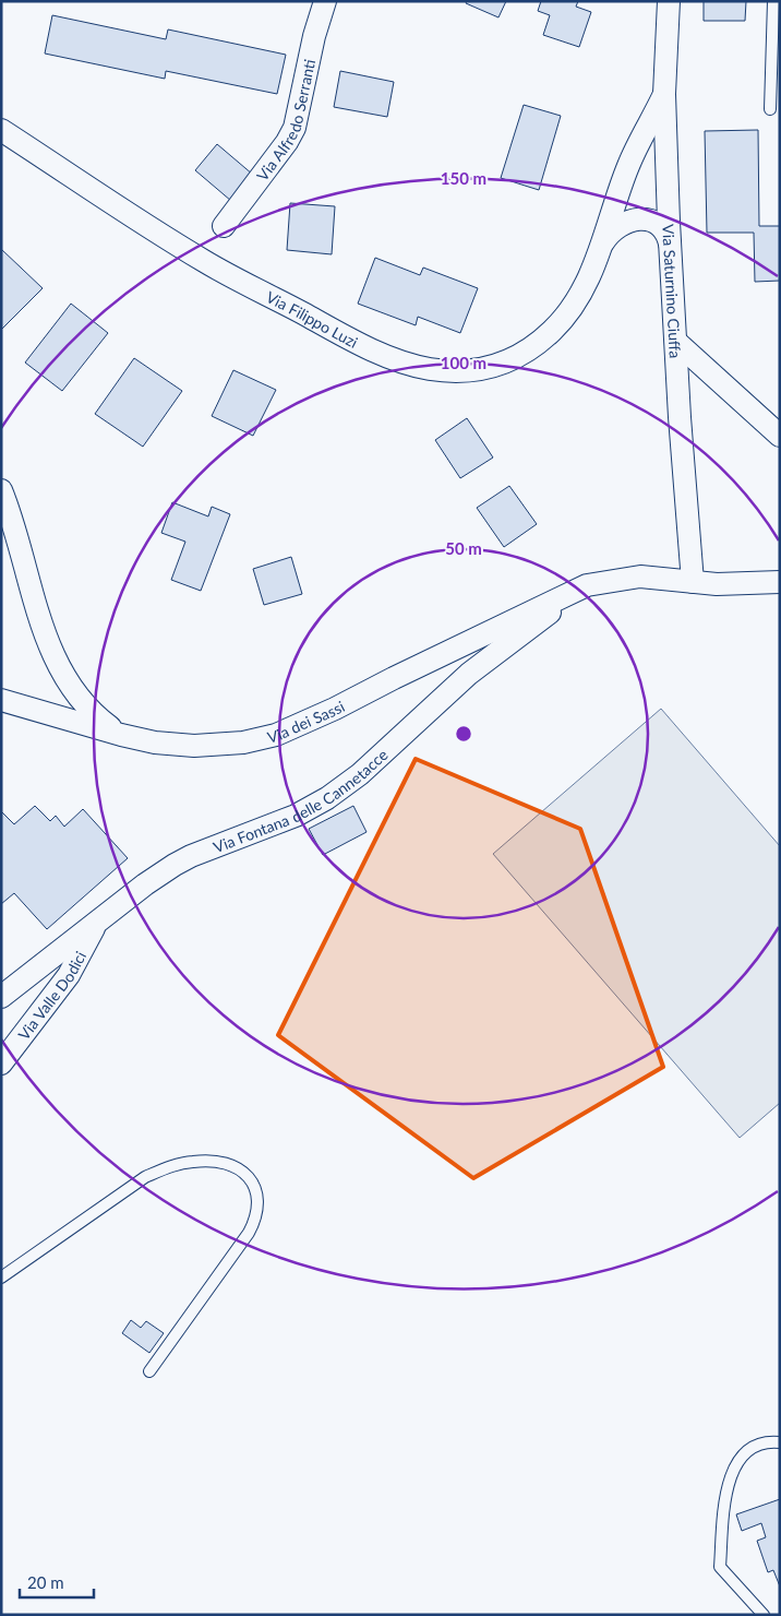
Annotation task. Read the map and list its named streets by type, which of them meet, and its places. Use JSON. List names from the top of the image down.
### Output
{
  "streets": {
    "street": [
      "Via Alfredo Serranti",
      "Via Saturnino Ciuffa",
      "Via Filippo Luzi",
      "Via dei Sassi",
      "Via Fontana delle Cannetacce",
      "Via Valle Dodici"
    ]
  },
  "crossings": [
    ["Via Saturnino Ciuffa", "Via Filippo Luzi"],
    ["Via dei Sassi", "Via Fontana delle Cannetacce"],
    ["Via Fontana delle Cannetacce", "Via Valle Dodici"]
  ],
  "scale_bar": "20 m",
  "rings": ["150 m", "100 m", "50 m"]
}
